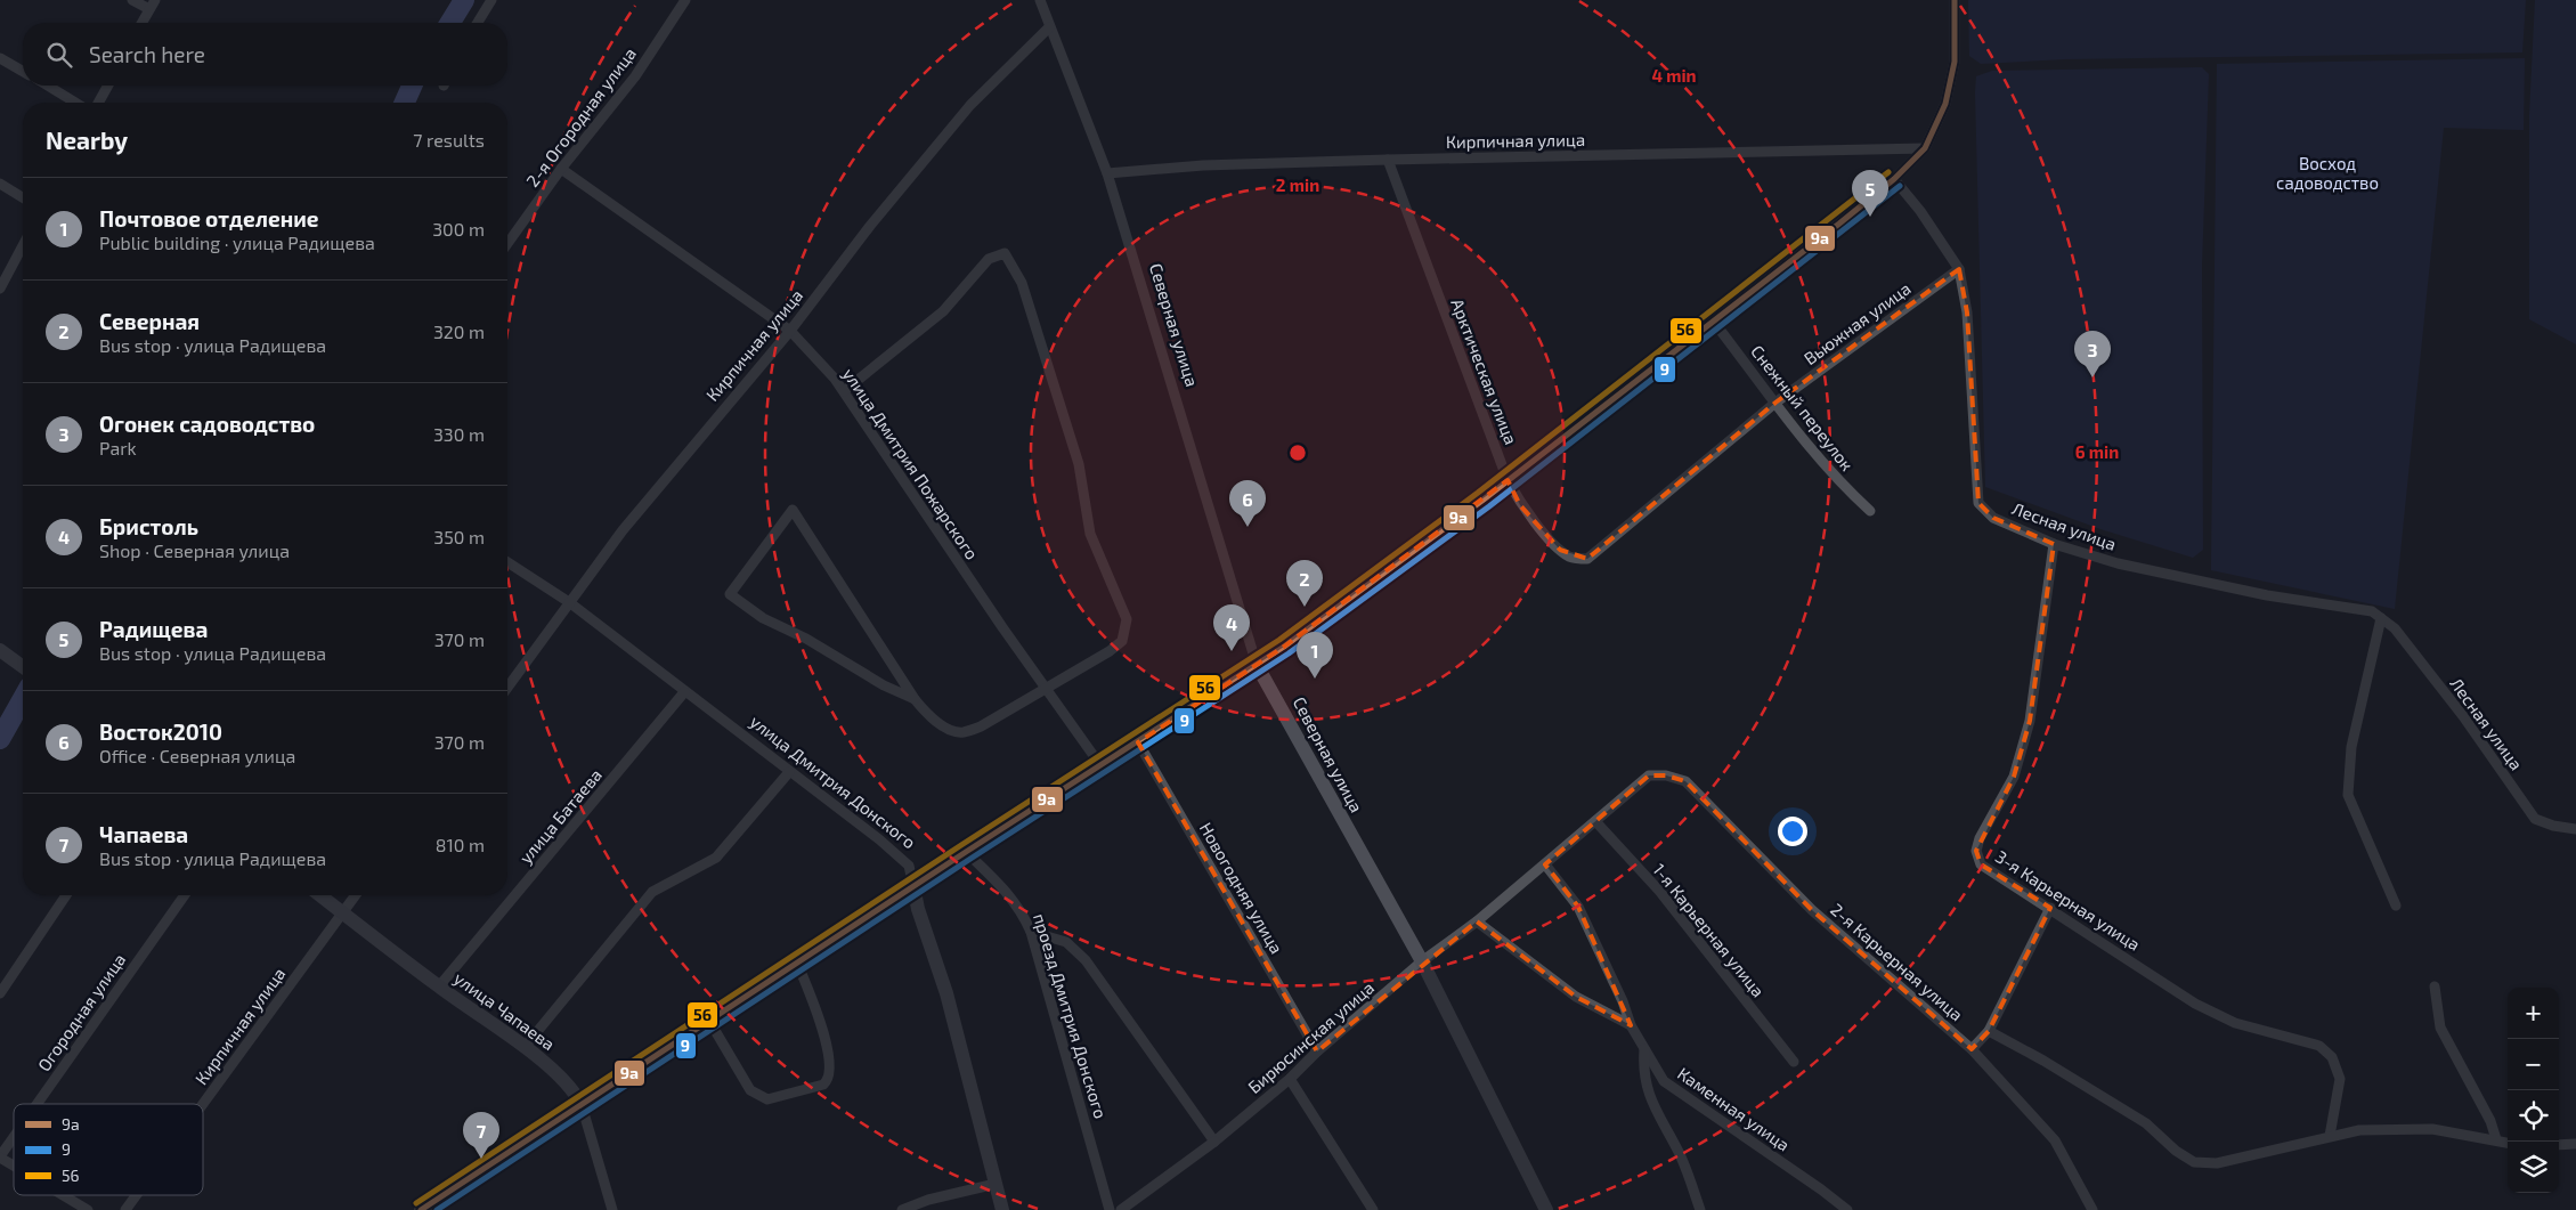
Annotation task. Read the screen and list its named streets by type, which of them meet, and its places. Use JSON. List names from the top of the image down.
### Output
{
  "streets": {
    "main road": ["Северная улица", "улица Дмитрия Донского", "улица Чапаева"],
    "street": [
      "2-я Огородная улица",
      "Кирпичная улица",
      "Вьюжная улица",
      "Арктическая улица",
      "Снежный переулок",
      "улица Дмитрия Пожарского",
      "Лесная улица",
      "улица Батаева",
      "Новогодняя улица",
      "3-я Карьерная улица",
      "1-я Карьерная улица",
      "2-я Карьерная улица",
      "Огородная улица",
      "проезд Дмитрия Донского",
      "Бирюсинская улица",
      "Каменная улица"
    ]
  },
  "crossings": [
    ["2-я Огородная улица", "улица Дмитрия Пожарского"],
    ["Кирпичная улица", "Северная улица"],
    ["Кирпичная улица", "Арктическая улица"],
    ["Кирпичная улица", "улица Дмитрия Пожарского"],
    ["Кирпичная улица", "улица Дмитрия Донского"],
    ["Кирпичная улица", "улица Чапаева"],
    ["Вьюжная улица", "Арктическая улица"],
    ["Вьюжная улица", "Снежный переулок"],
    ["Вьюжная улица", "Лесная улица"],
    ["Северная улица", "Бирюсинская улица"],
    ["Арктическая улица", "Снежный переулок"],
    ["Лесная улица", "3-я Карьерная улица"],
    ["улица Дмитрия Донского", "улица Батаева"],
    ["улица Батаева", "улица Чапаева"],
    ["Новогодняя улица", "Бирюсинская улица"],
    ["1-я Карьерная улица", "Бирюсинская улица"],
    ["2-я Карьерная улица", "Бирюсинская улица"],
    ["Бирюсинская улица", "Каменная улица"]
  ],
  "parks": ["Восход садоводство"],
  "lines": ["transit line 9а", "transit line 56", "transit line 9"],
  "legend": ["9а", "9", "56"],
  "page": {
    "search": "Search here",
    "heading": ["Nearby", "7 results"],
    "pins": [
      "5",
      "3",
      "6",
      "2",
      "4",
      "1",
      "7"
    ],
    "list": [
      {
        "mark": "1",
        "name": "Почтовое отделение",
        "note": "Public building · улица Радищева",
        "value": "300 m"
      },
      {
        "mark": "2",
        "name": "Северная",
        "note": "Bus stop · улица Радищева",
        "value": "320 m"
      },
      {
        "mark": "3",
        "name": "Огонек садоводство",
        "note": "Park",
        "value": "330 m"
      },
      {
        "mark": "4",
        "name": "Бристоль",
        "note": "Shop · Северная улица",
        "value": "350 m"
      },
      {
        "mark": "5",
        "name": "Радищева",
        "note": "Bus stop · улица Радищева",
        "value": "370 m"
      },
      {
        "mark": "6",
        "name": "Восток2010",
        "note": "Office · Северная улица",
        "value": "370 m"
      },
      {
        "mark": "7",
        "name": "Чапаева",
        "note": "Bus stop · улица Радищева",
        "value": "810 m"
      }
    ],
    "map_buttons": ["+", "−"]
  },
  "rings": ["4 min", "2 min", "6 min"]
}
